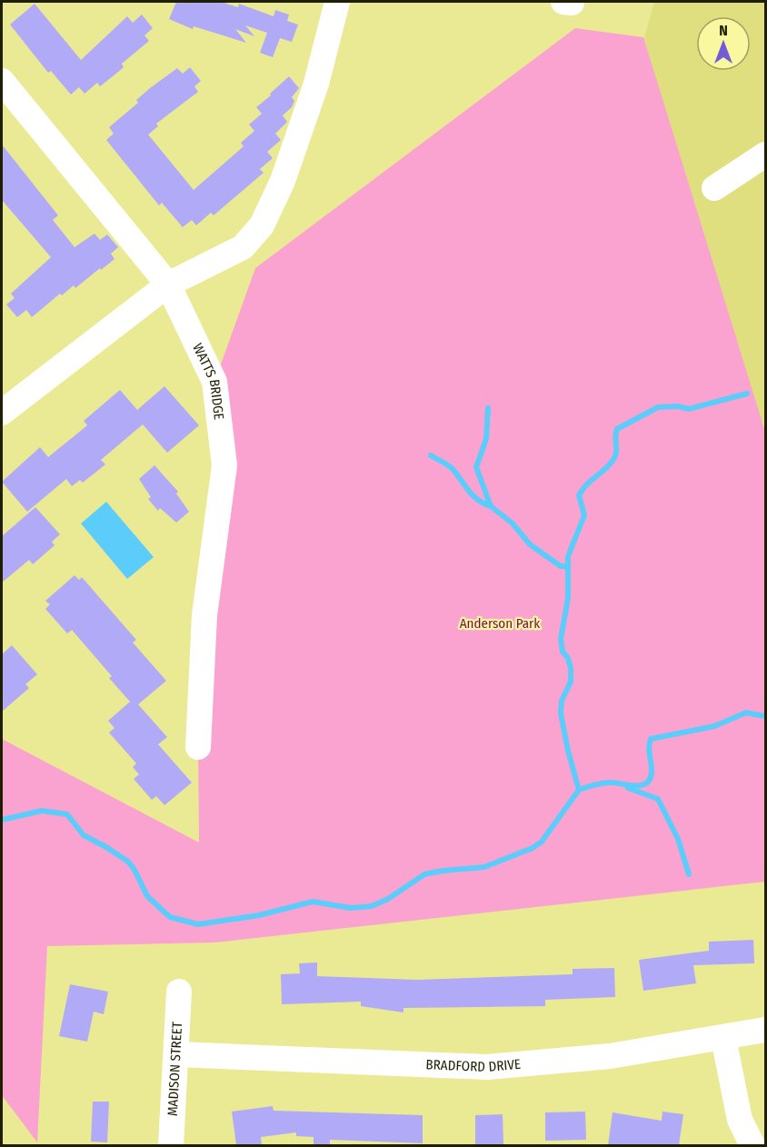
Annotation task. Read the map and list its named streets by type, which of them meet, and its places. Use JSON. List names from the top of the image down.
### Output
{
  "streets": {
    "street": ["WATTS BRIDGE", "BRADFORD DRIVE", "MADISON STREET"]
  },
  "crossings": [
    ["BRADFORD DRIVE", "MADISON STREET"]
  ],
  "parks": ["Anderson Park"],
  "north": "top"
}
